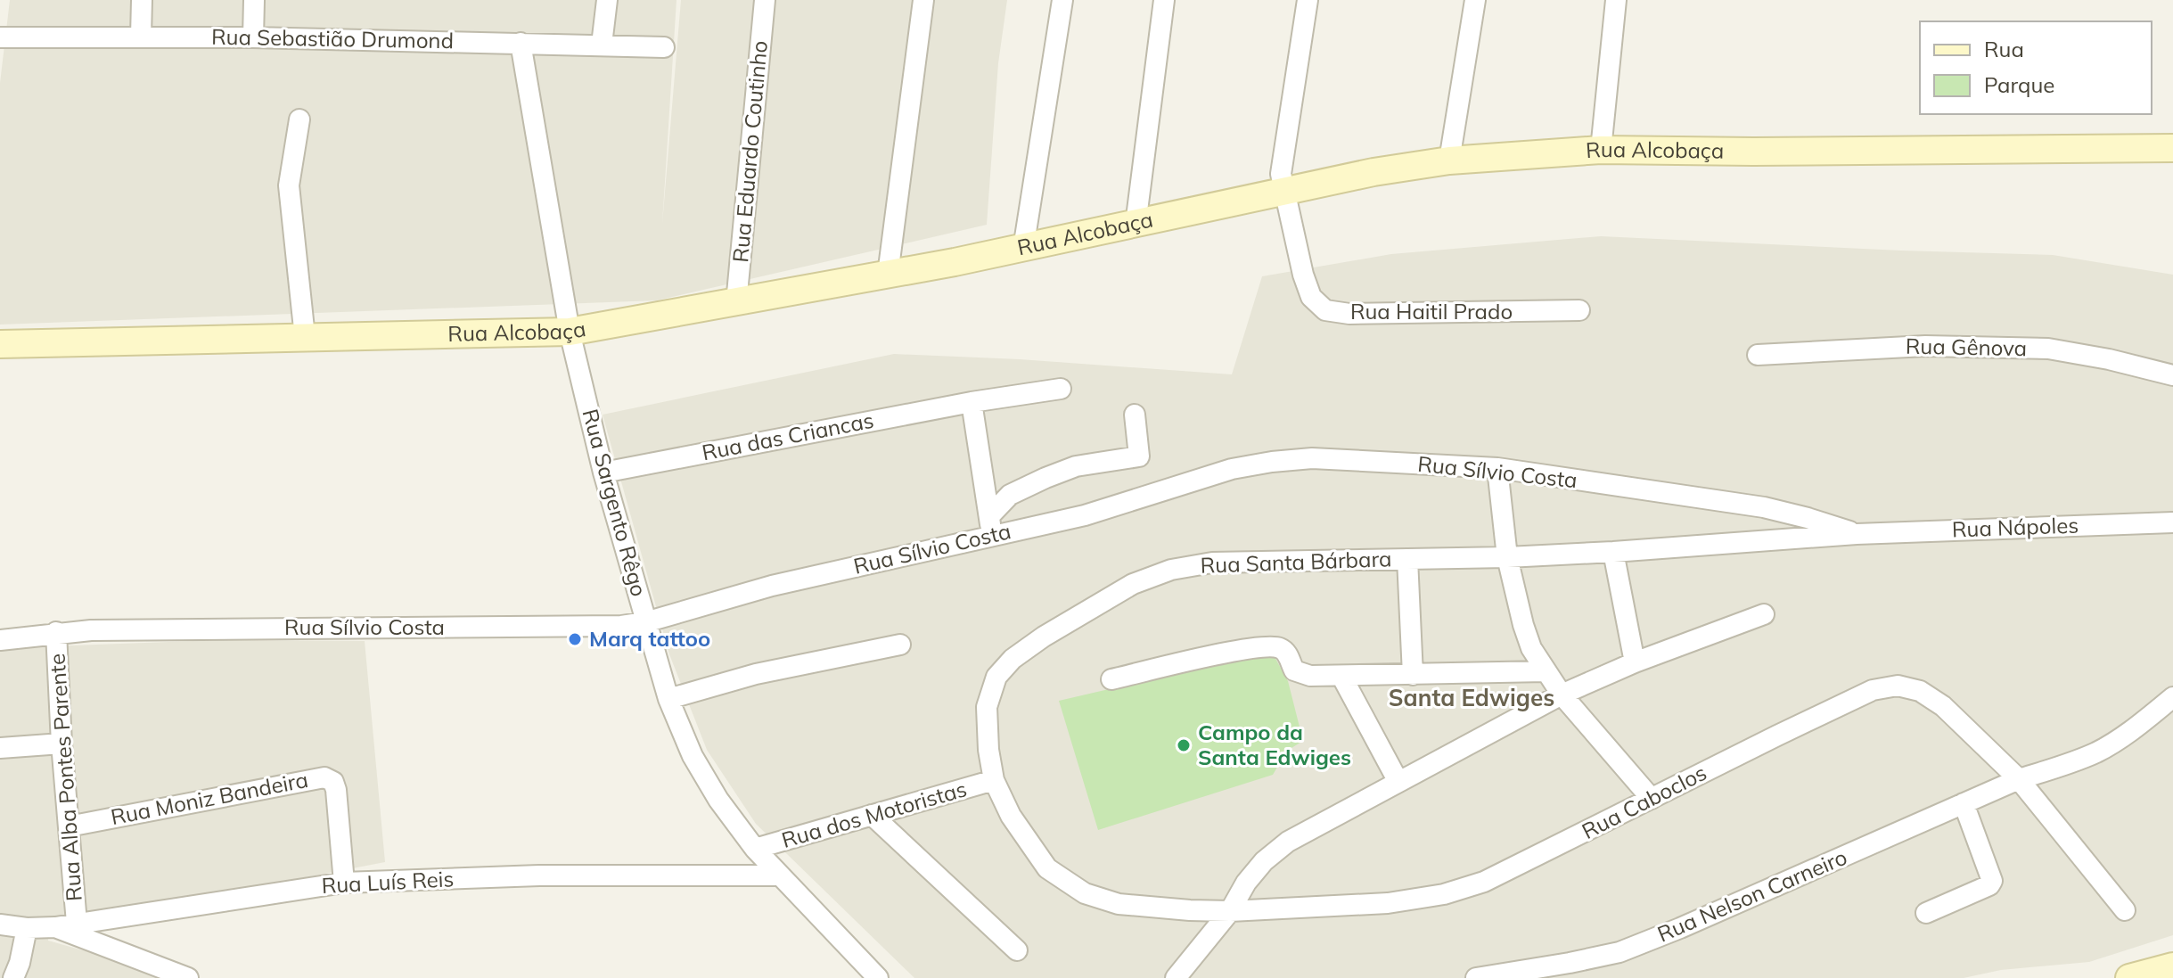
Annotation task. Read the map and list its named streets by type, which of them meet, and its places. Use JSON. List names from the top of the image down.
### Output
{
  "streets": {
    "main road": ["Rua Alcobaça"],
    "street": [
      "Rua Sebastião Drumond",
      "Rua Eduardo Coutinho",
      "Rua Haitil Prado",
      "Rua Gênova",
      "Rua das Criancas",
      "Rua Sílvio Costa",
      "Rua Sargento Rêgo",
      "Rua Nápoles",
      "Rua Santa Bárbara",
      "Rua Alba Pontes Parente",
      "Rua Moniz Bandeira",
      "Rua Caboclos",
      "Rua dos Motoristas",
      "Rua Luís Reis",
      "Rua Nelson Carneiro"
    ]
  },
  "crossings": [
    ["Rua Sebastião Drumond", "Rua Sargento Rêgo"],
    ["Rua Eduardo Coutinho", "Rua Alcobaça"],
    ["Rua Alcobaça", "Rua Haitil Prado"],
    ["Rua Alcobaça", "Rua Sargento Rêgo"],
    ["Rua das Criancas", "Rua Sargento Rêgo"],
    ["Rua Sílvio Costa", "Rua Sargento Rêgo"],
    ["Rua Sílvio Costa", "Rua Nápoles"],
    ["Rua Sílvio Costa", "Rua Santa Bárbara"],
    ["Rua Sílvio Costa", "Rua Alba Pontes Parente"],
    ["Rua Sargento Rêgo", "Rua dos Motoristas"],
    ["Rua Sargento Rêgo", "Rua Luís Reis"],
    ["Rua Nápoles", "Rua Santa Bárbara"],
    ["Rua Santa Bárbara", "Rua Caboclos"],
    ["Rua Santa Bárbara", "Rua dos Motoristas"],
    ["Rua Alba Pontes Parente", "Rua Moniz Bandeira"],
    ["Rua Alba Pontes Parente", "Rua Luís Reis"],
    ["Rua Moniz Bandeira", "Rua Luís Reis"],
    ["Rua Caboclos", "Rua Nelson Carneiro"]
  ],
  "districts": ["Santa Edwiges"],
  "places": ["Marq tattoo", "Campo da Santa Edwiges"],
  "legend": ["Rua", "Parque"]
}
